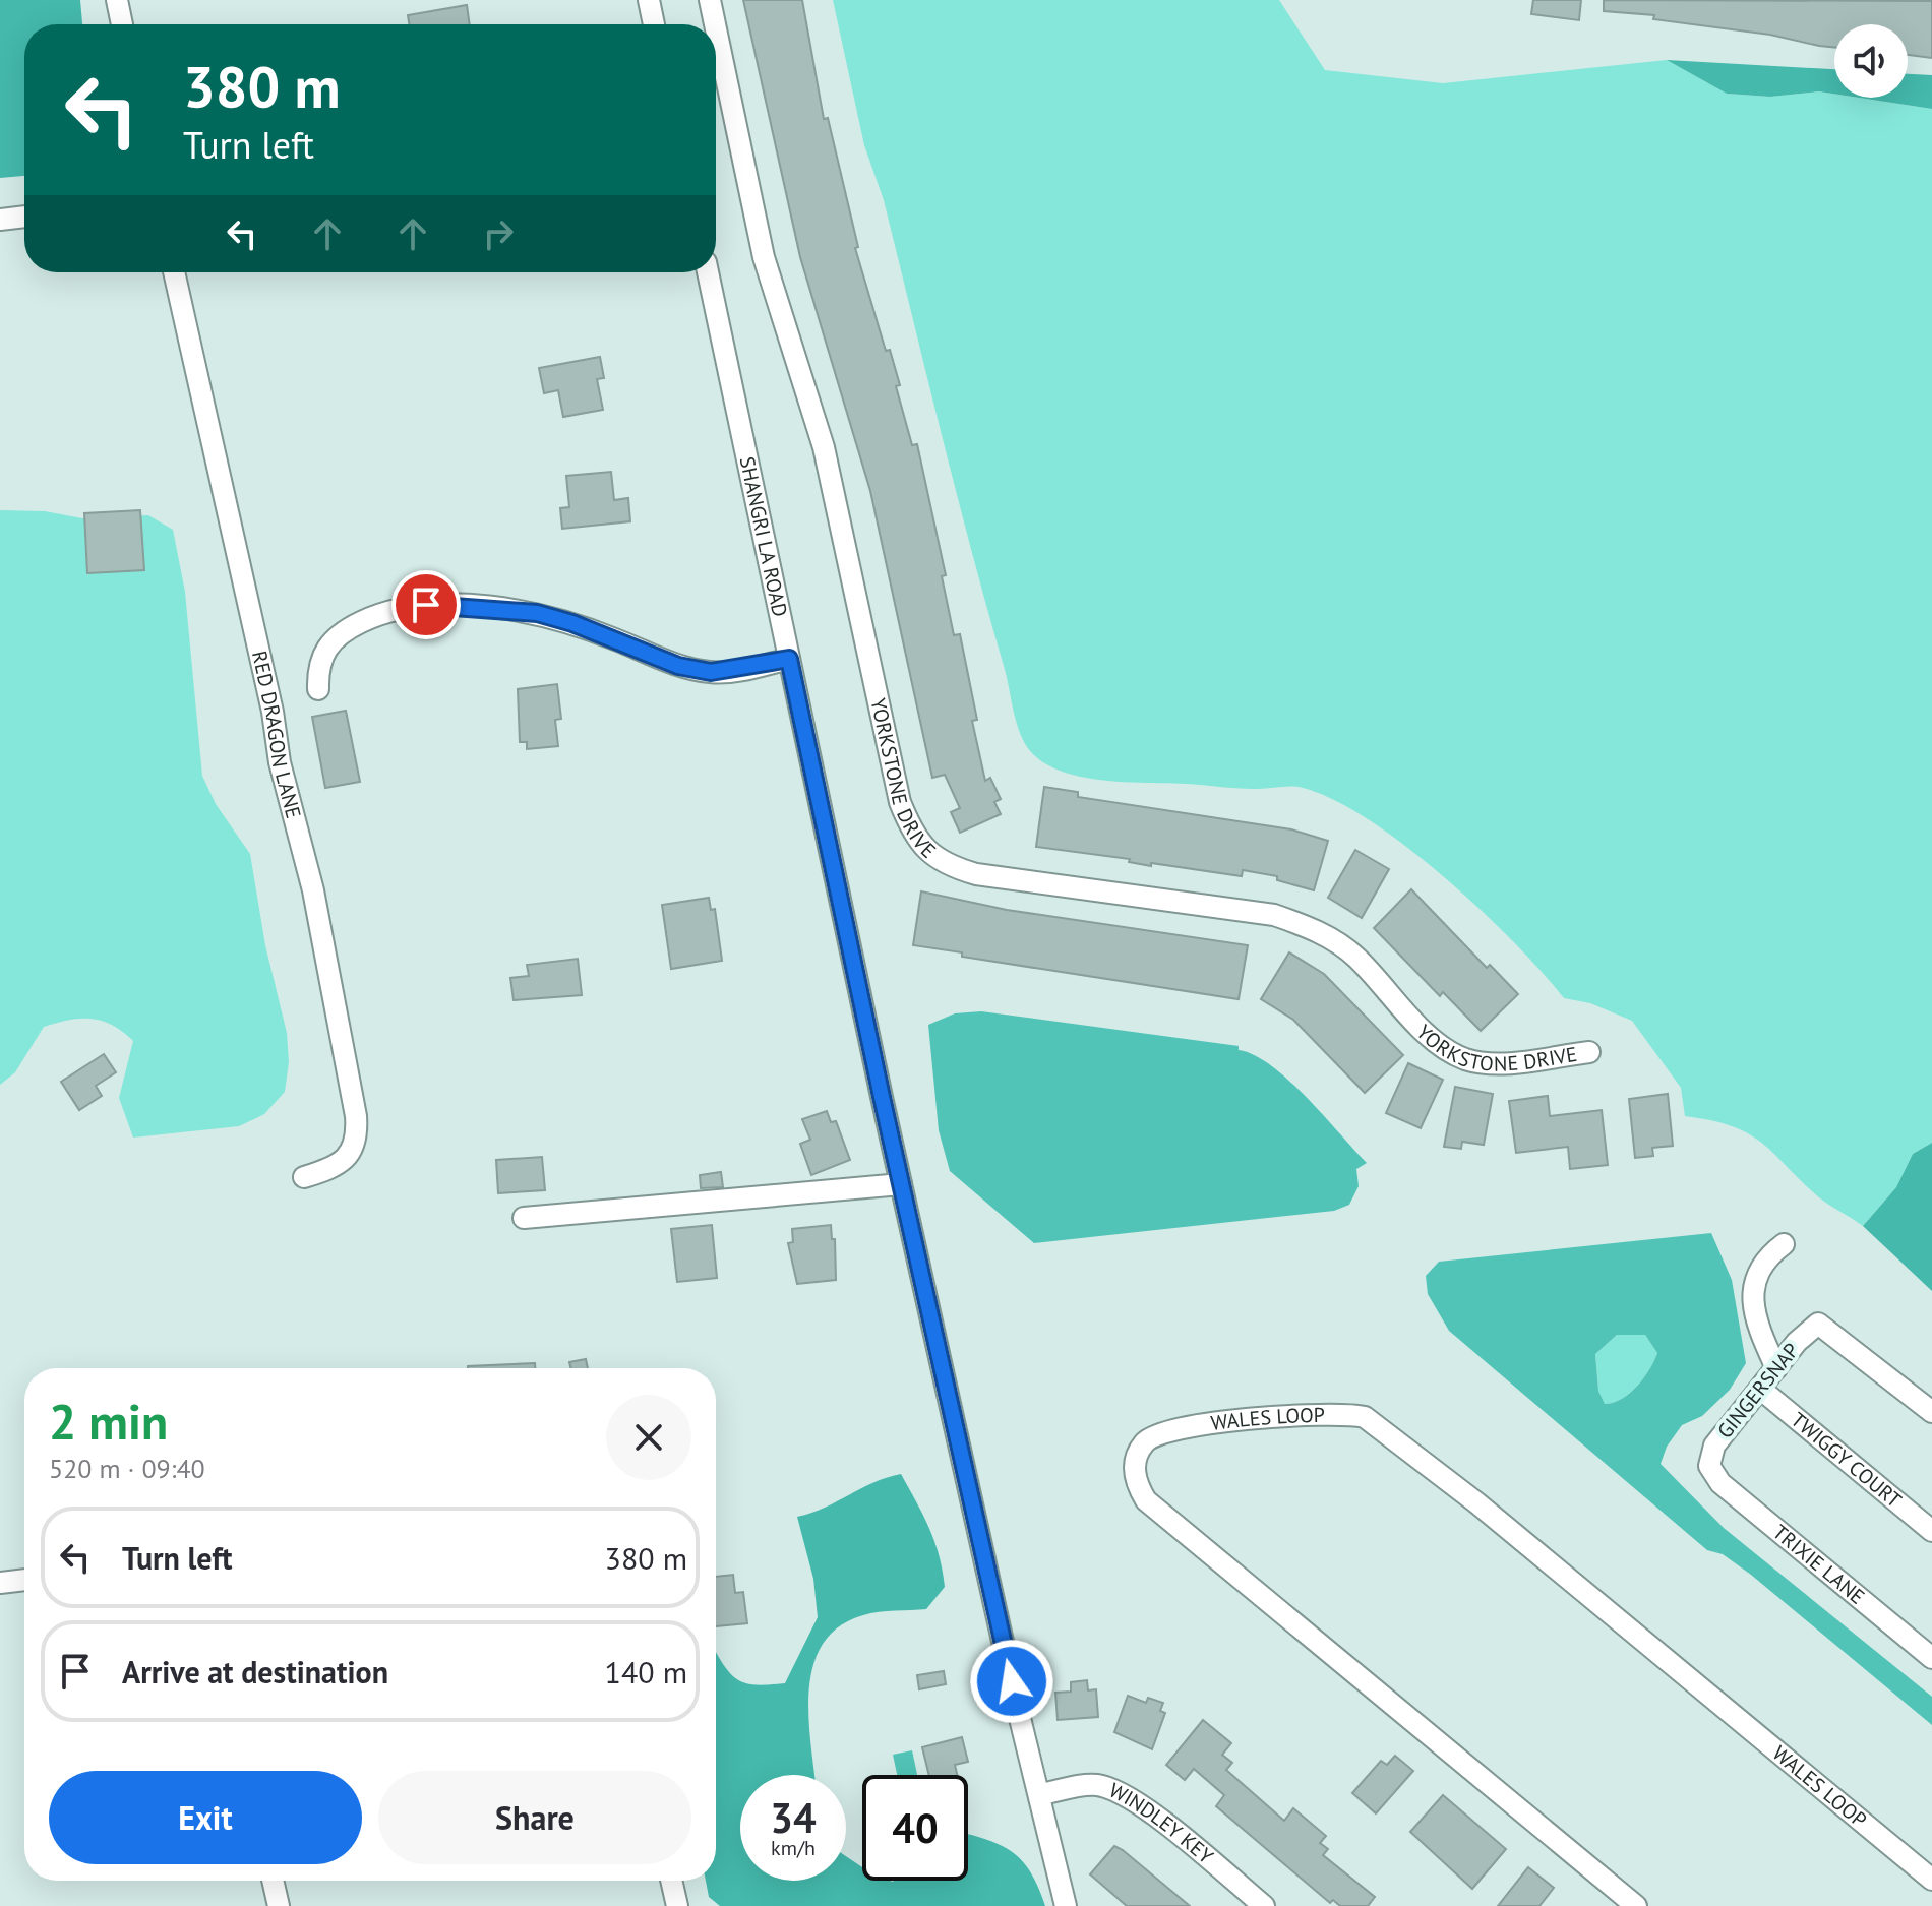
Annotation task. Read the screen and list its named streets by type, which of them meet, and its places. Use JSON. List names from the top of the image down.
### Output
{
  "streets": {
    "street": [
      "SHANGRI LA ROAD",
      "RED DRAGON LANE",
      "YORKSTONE DRIVE",
      "GINGERSNAP",
      "WALES LOOP",
      "TWIGGY COURT",
      "TRIXIE LANE",
      "WINDLEY KEY"
    ]
  },
  "crossings": [
    ["SHANGRI LA ROAD", "WINDLEY KEY"],
    ["GINGERSNAP", "TWIGGY COURT"],
    ["GINGERSNAP", "TRIXIE LANE"]
  ],
  "page": {
    "turn": ["380 m", "Turn left"],
    "heading": ["2 min", "520 m · 09:40"],
    "list": [
      {
        "name": "Turn left",
        "value": "380 m"
      },
      {
        "name": "Arrive at destination",
        "value": "140 m"
      }
    ],
    "buttons": ["Exit", "Share"],
    "speed": "34 km/h",
    "limit": "40"
  }
}
